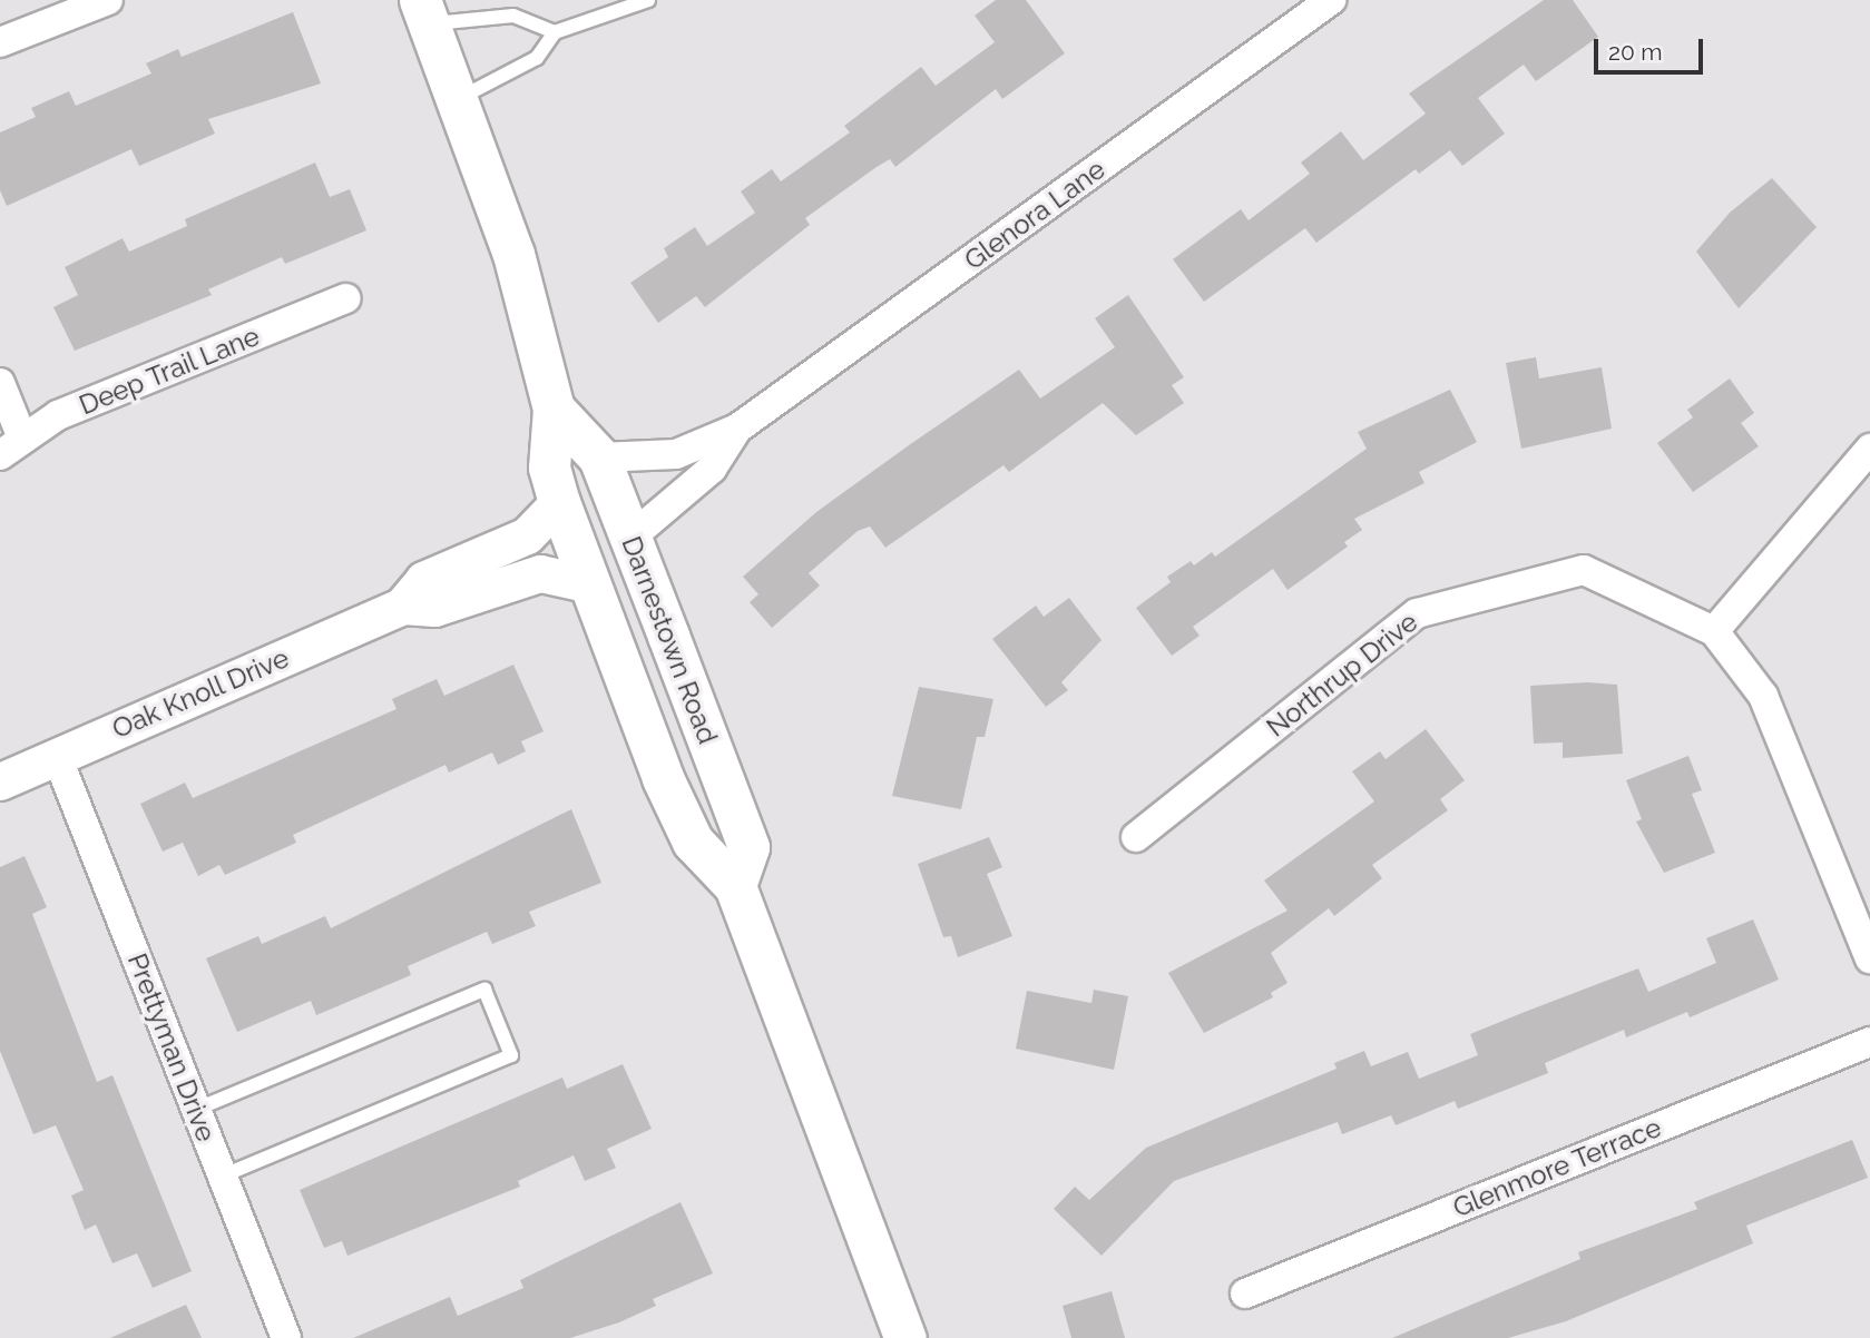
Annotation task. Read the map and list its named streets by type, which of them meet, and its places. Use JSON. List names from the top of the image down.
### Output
{
  "streets": {
    "main road": ["Darnestown Road"],
    "street": [
      "Glenora Lane",
      "Deep Trail Lane",
      "Northrup Drive",
      "Oak Knoll Drive",
      "Prettyman Drive",
      "Glenmore Terrace"
    ]
  },
  "crossings": [
    ["Glenora Lane", "Darnestown Road"],
    ["Darnestown Road", "Oak Knoll Drive"],
    ["Oak Knoll Drive", "Prettyman Drive"]
  ],
  "scale_bar": "20 m"
}
